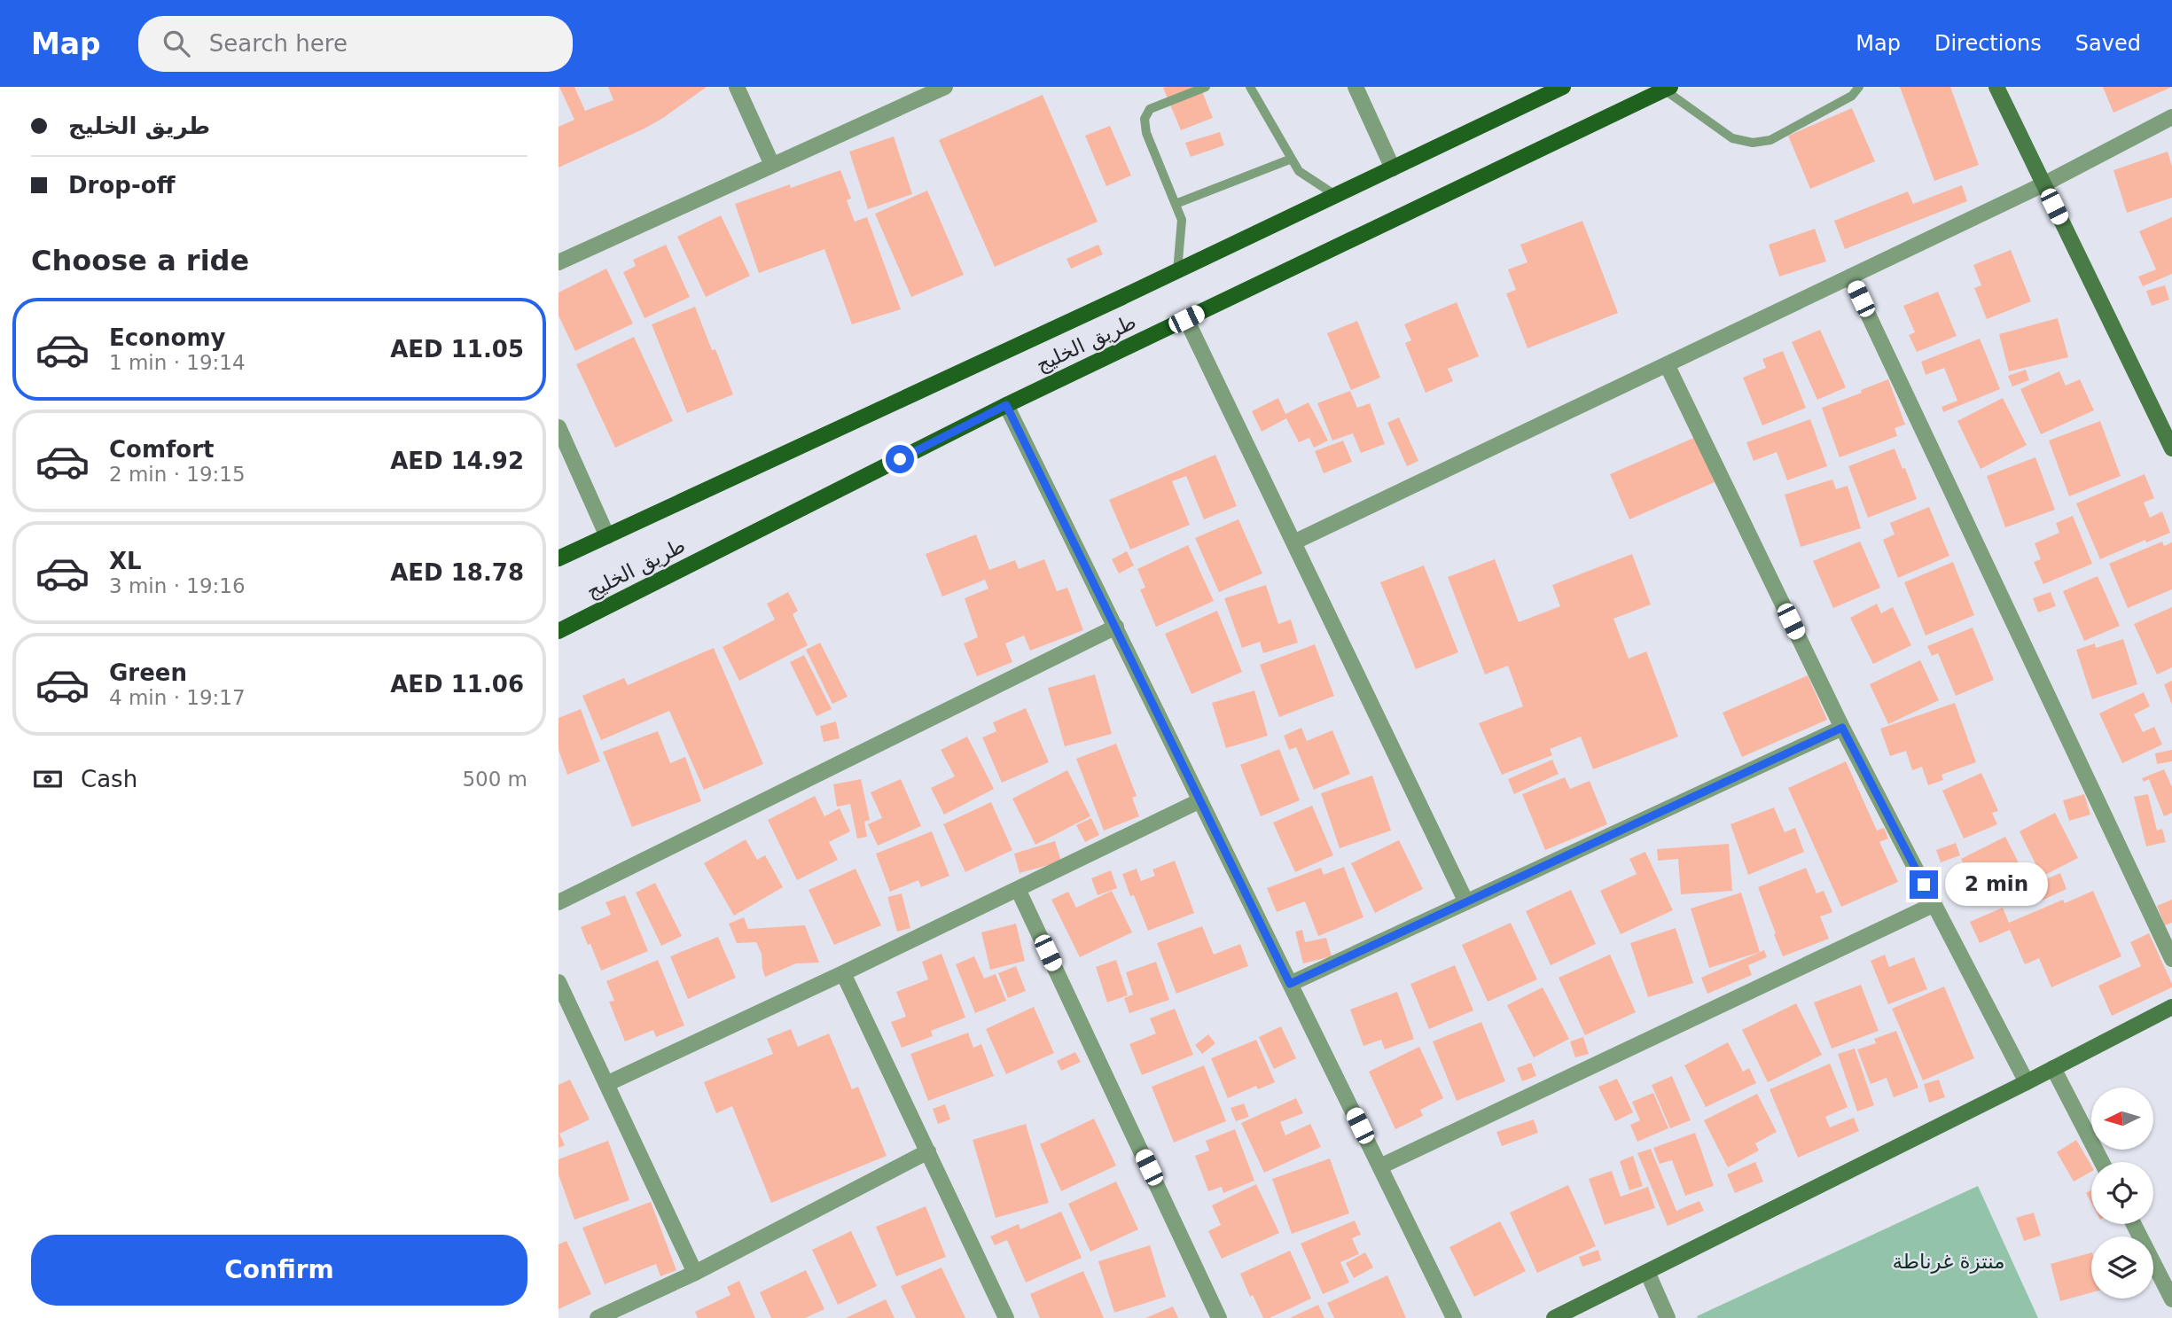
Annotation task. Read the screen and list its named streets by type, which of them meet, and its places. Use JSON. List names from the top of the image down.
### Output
{
  "streets": {
    "main road": ["طريق الخليج"]
  },
  "parks": ["منتزة غرناطة"],
  "north": "left",
  "page": {
    "header": "Map",
    "search": "Search here",
    "nav": ["Map", "Directions", "Saved"],
    "banner": ["طريق الخليج", "Drop-off"],
    "heading": "Choose a ride",
    "list": [
      {
        "name": "Economy",
        "note": "1 min · 19:14",
        "value": "AED 11.05"
      },
      {
        "name": "Comfort",
        "note": "2 min · 19:15",
        "value": "AED 14.92"
      },
      {
        "name": "XL",
        "note": "3 min · 19:16",
        "value": "AED 18.78"
      },
      {
        "name": "Green",
        "note": "4 min · 19:17",
        "value": "AED 11.06"
      }
    ],
    "pay": ["Cash", "500 m"],
    "bubble": "2 min",
    "buttons": "Confirm"
  }
}
